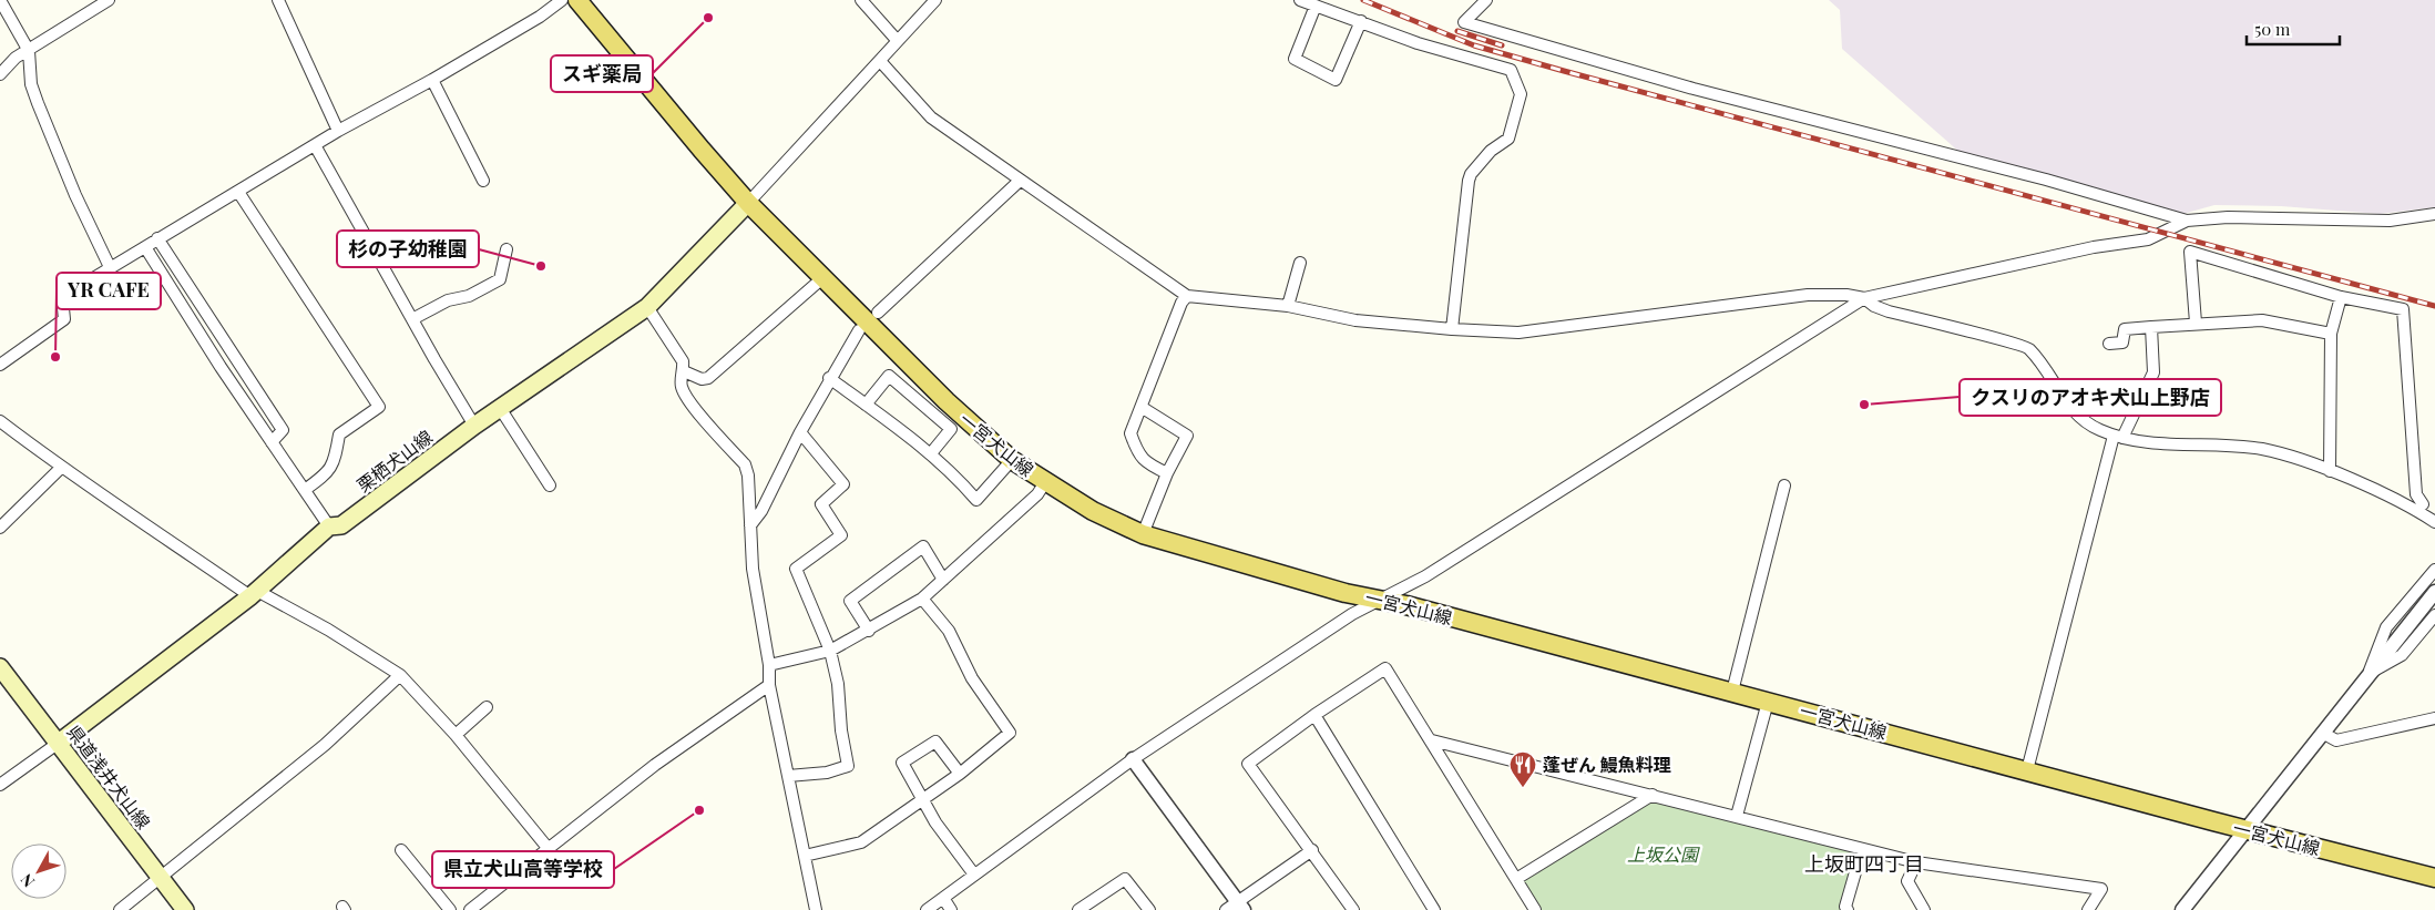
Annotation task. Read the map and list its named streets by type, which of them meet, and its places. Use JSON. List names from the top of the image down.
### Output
{
  "streets": {
    "main road": ["一宮犬山線", "栗栖犬山線", "県道浅井犬山線"]
  },
  "crossings": [
    ["一宮犬山線", "栗栖犬山線"],
    ["栗栖犬山線", "県道浅井犬山線"]
  ],
  "districts": ["上坂町四丁目"],
  "parks": ["上坂公園"],
  "places": {
    "other": [
      "スギ薬局",
      "杉の子幼稚園",
      "YR CAFE",
      "クスリのアオキ犬山上野店",
      "県立犬山高等学校"
    ],
    "restaurant": ["蓬ぜん 鰻魚料理"]
  },
  "scale_bar": "50 m",
  "north": "bottom left"
}
